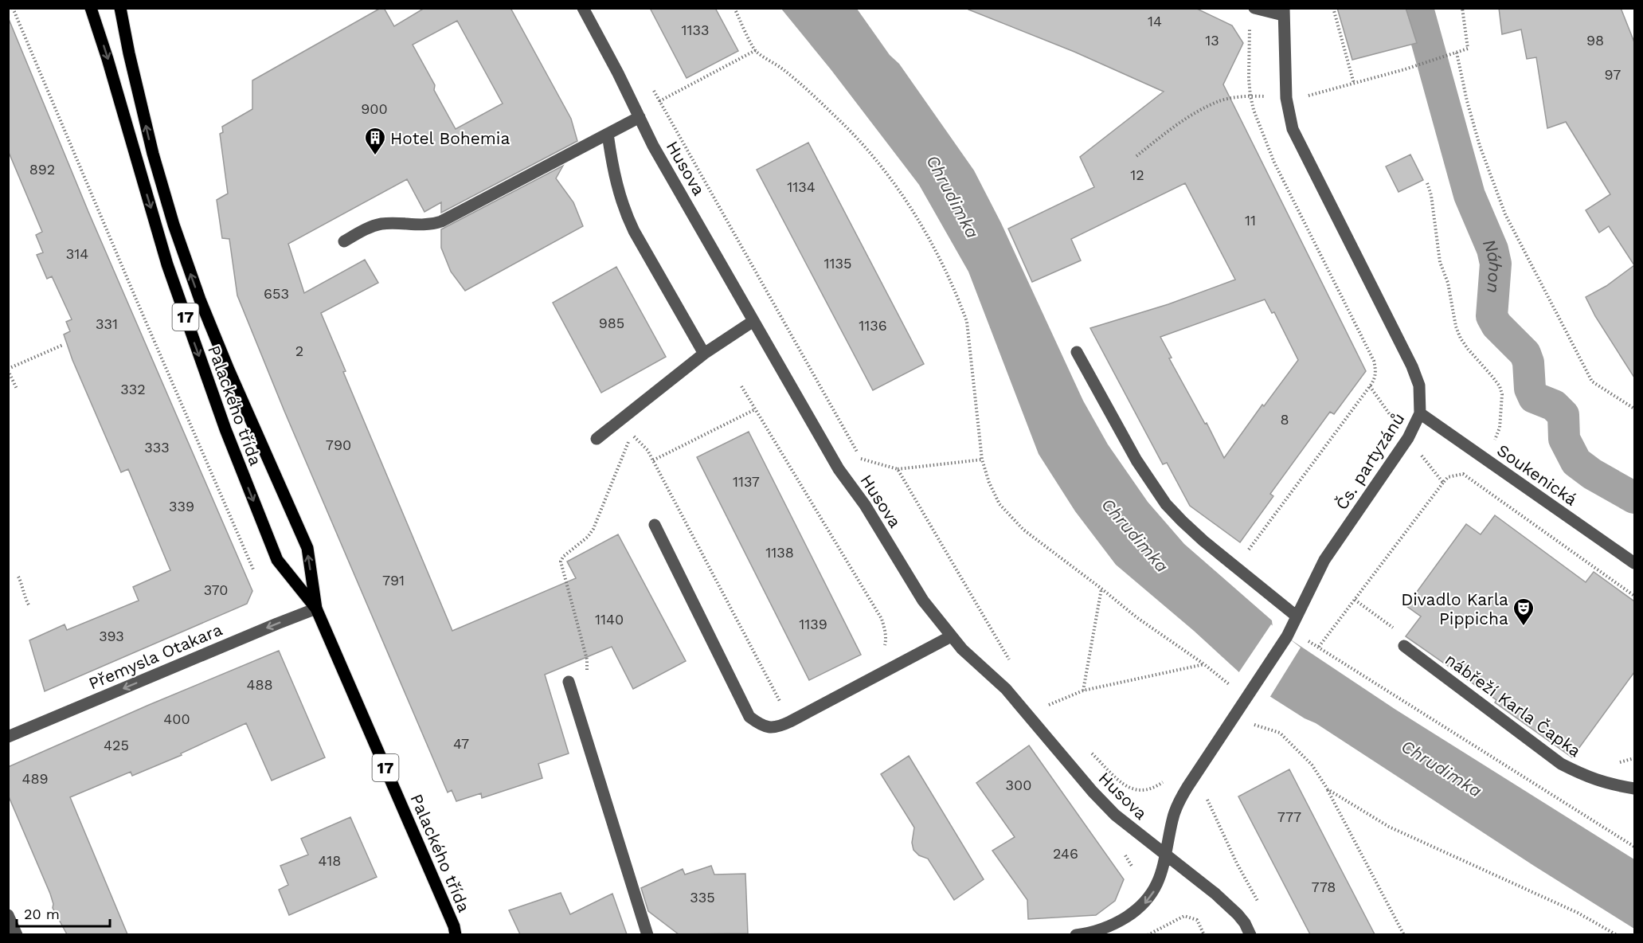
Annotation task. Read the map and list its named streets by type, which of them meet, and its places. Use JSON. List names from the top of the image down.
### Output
{
  "streets": {
    "main road": ["17", "Palackého třída"],
    "street": [
      "Husova",
      "Čs. partyzánů",
      "Soukenická",
      "Přemysla Otakara",
      "nábřeží Karla Čapka"
    ]
  },
  "crossings": [
    ["Husova", "Čs. partyzánů"],
    ["Palackého třída", "Přemysla Otakara"],
    ["Čs. partyzánů", "Soukenická"]
  ],
  "one_way": ["Přemysla Otakara"],
  "water": ["Chrudimka", "Náhon"],
  "places": {
    "building": ["Hotel Bohemia"],
    "theatre": ["Divadlo Karla Pippicha"]
  },
  "house_numbers": [
    "14",
    "1133",
    "13",
    "98",
    "97",
    "900",
    "892",
    "12",
    "1134",
    "11",
    "314",
    "1135",
    "653",
    "985",
    "331",
    "1136",
    "2",
    "332",
    "8",
    "790",
    "333",
    "1137",
    "339",
    "1138",
    "791",
    "370",
    "1140",
    "1139",
    "393",
    "488",
    "400",
    "47",
    "425",
    "489",
    "300",
    "777",
    "246",
    "418",
    "778",
    "335"
  ],
  "scale_bar": "20 m"
}
